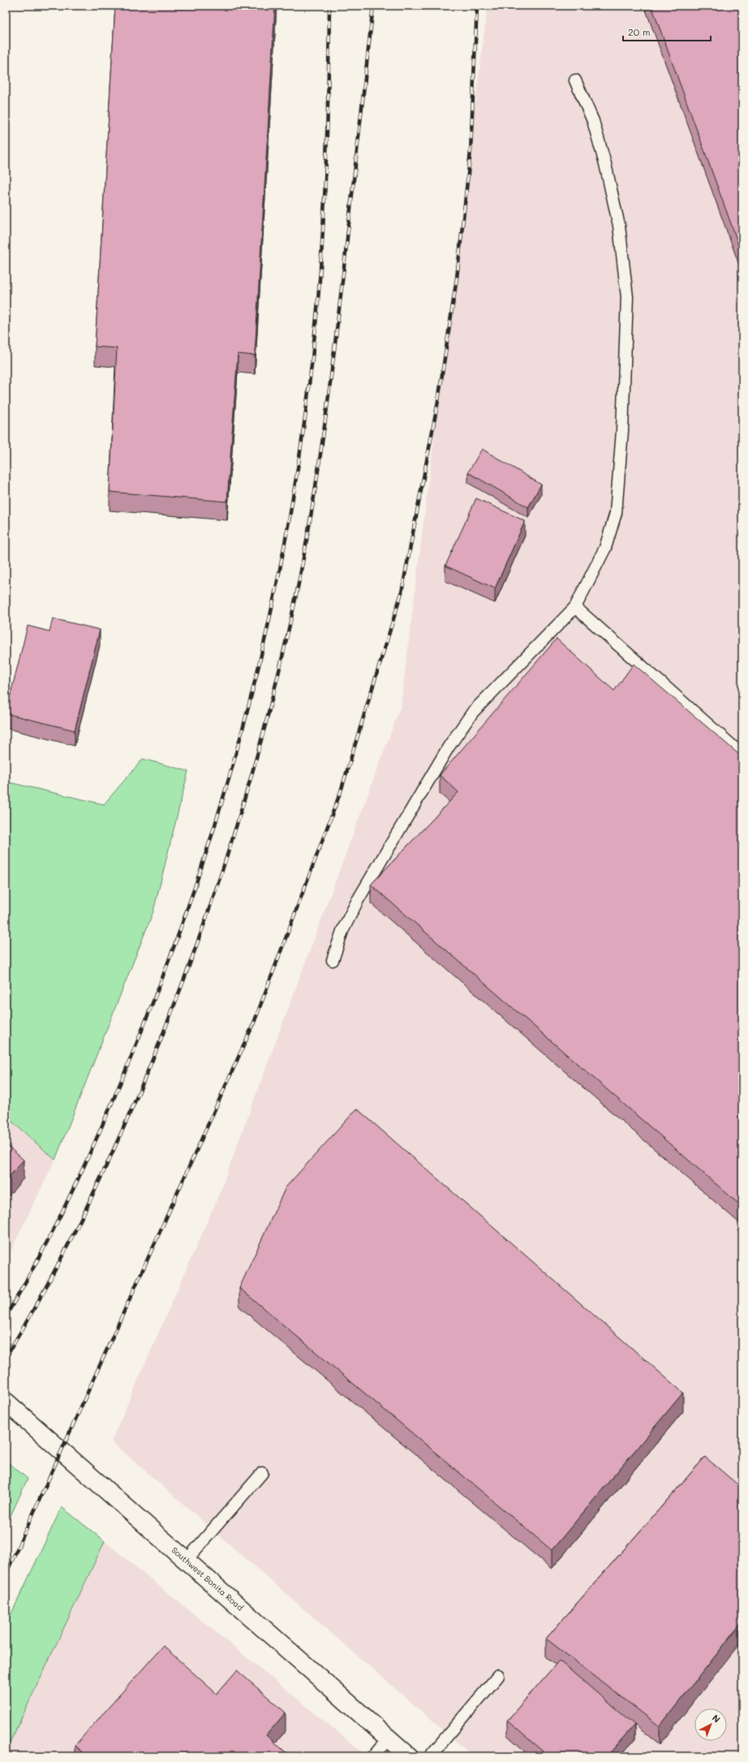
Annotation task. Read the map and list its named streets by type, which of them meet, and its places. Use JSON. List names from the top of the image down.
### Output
{
  "streets": {
    "main road": ["Southwest Bonita Road"]
  },
  "scale_bar": "20 m",
  "north": "top right"
}
